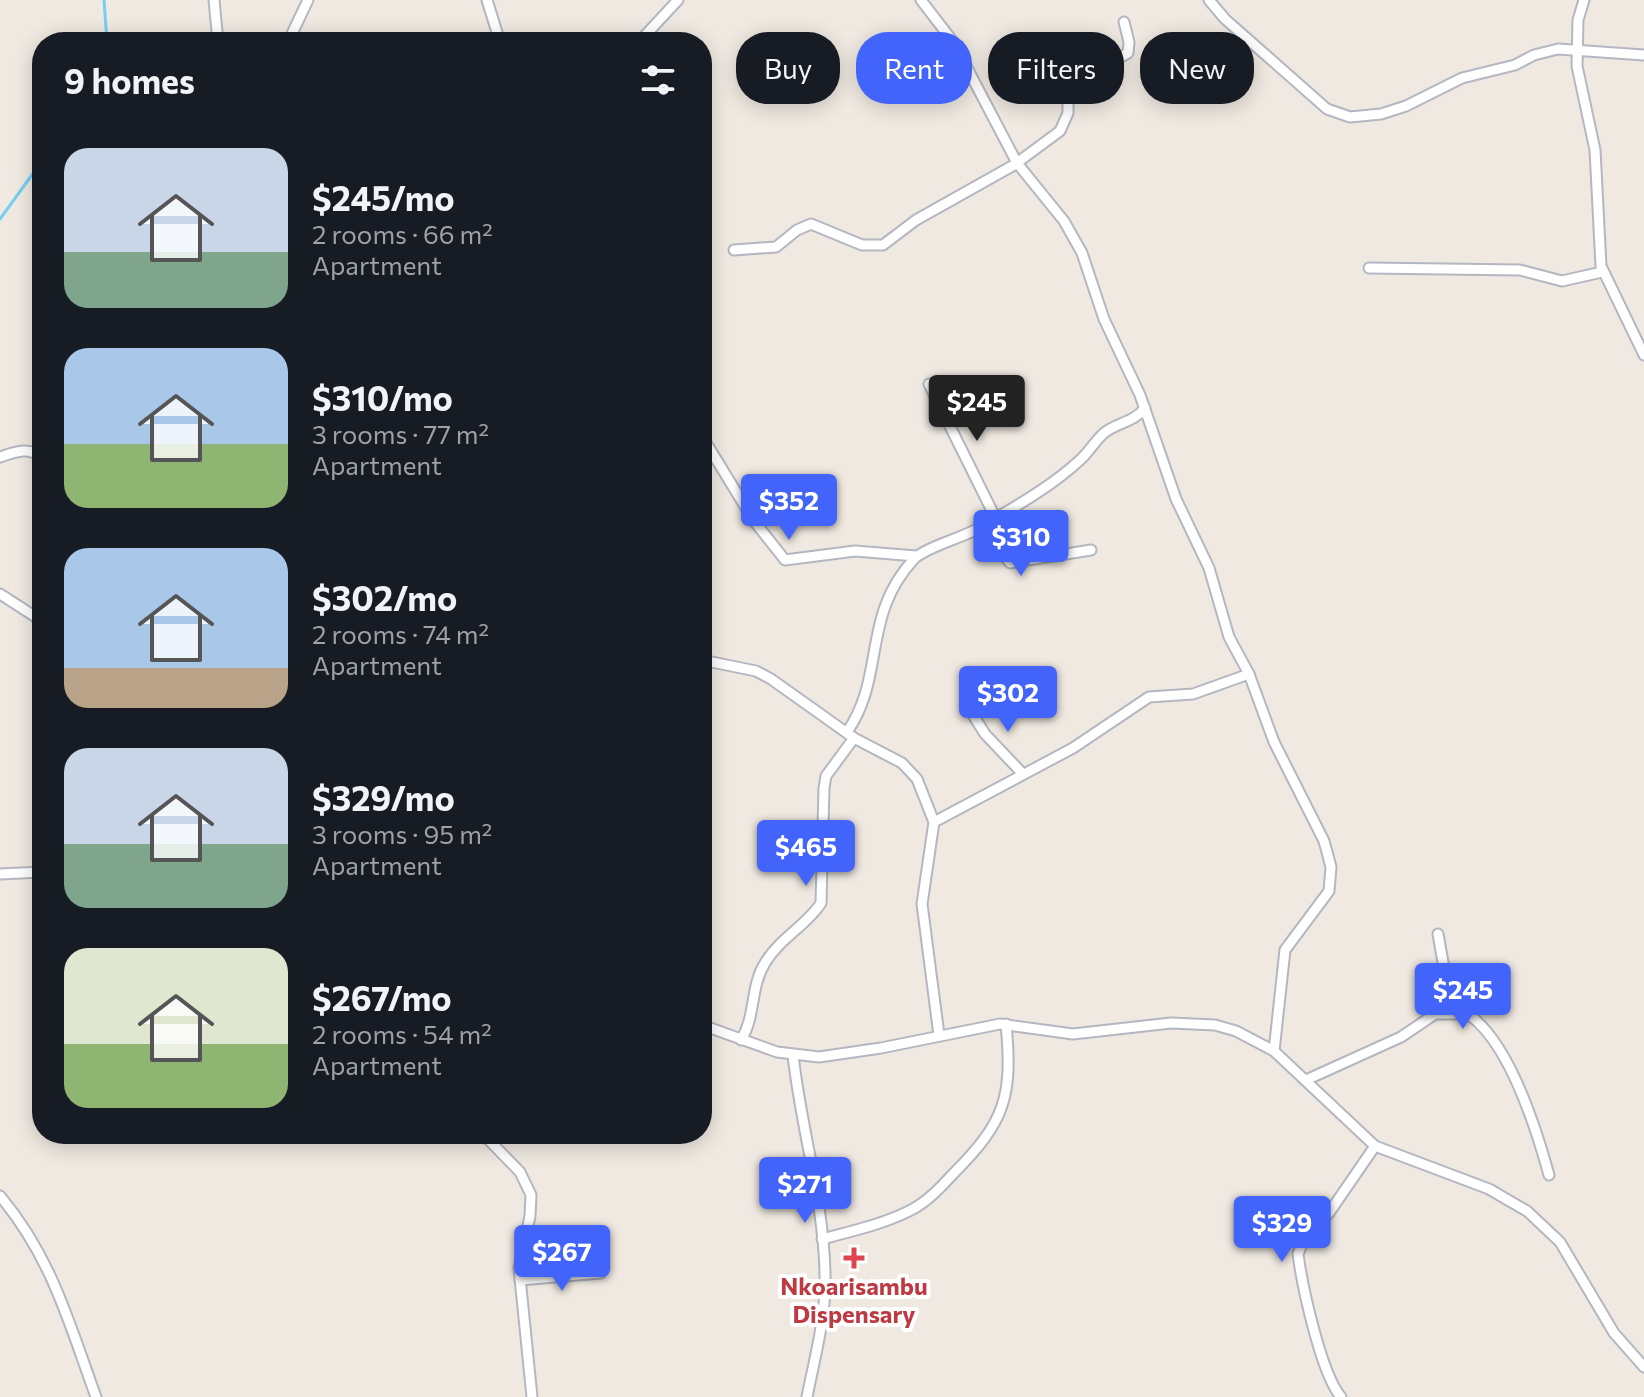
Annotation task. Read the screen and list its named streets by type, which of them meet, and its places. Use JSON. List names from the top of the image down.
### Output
{
  "places": {
    "health": ["Nkoarisambu Dispensary"]
  },
  "page": {
    "chip": [
      "Buy",
      "Rent",
      "Filters",
      "New"
    ],
    "heading": "9 homes",
    "list": [
      {
        "name": "$245/mo",
        "note": "2 rooms · 66 m² · Apartment"
      },
      {
        "name": "$310/mo",
        "note": "3 rooms · 77 m² · Apartment"
      },
      {
        "name": "$302/mo",
        "note": "2 rooms · 74 m² · Apartment"
      },
      {
        "name": "$329/mo",
        "note": "3 rooms · 95 m² · Apartment"
      },
      {
        "name": "$267/mo",
        "note": "2 rooms · 54 m² · Apartment"
      }
    ],
    "price": [
      "$245",
      "$352",
      "$310",
      "$302",
      "$465",
      "$245",
      "$271",
      "$329",
      "$267"
    ]
  }
}
